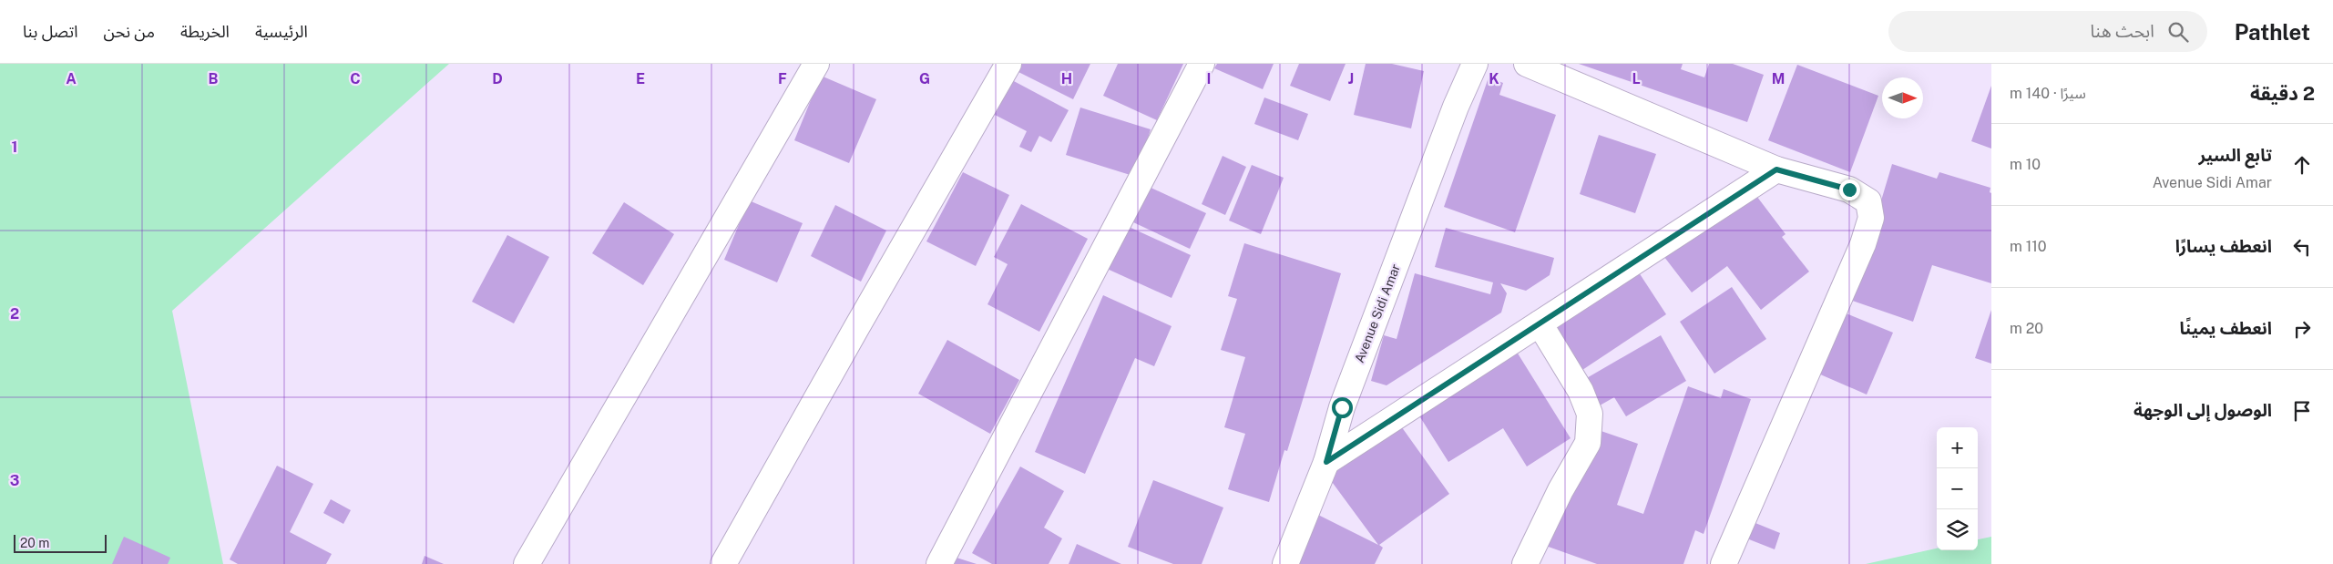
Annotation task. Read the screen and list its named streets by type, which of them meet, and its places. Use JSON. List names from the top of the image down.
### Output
{
  "streets": {
    "street": ["Avenue Sidi Amar"]
  },
  "scale_bar": "20 m",
  "north": "right",
  "page": {
    "header": "Pathlet",
    "search": "ابحث هنا",
    "nav": [
      "الرئيسية",
      "الخريطة",
      "من نحن",
      "اتصل بنا"
    ],
    "heading": ["2 دقيقة", "سيرًا · 140 m"],
    "list": [
      ["تابع السير", "Avenue Sidi Amar", "10 m"],
      ["انعطف يسارًا", "110 m"],
      ["انعطف يمينًا", "20 m"],
      "الوصول إلى الوجهة"
    ],
    "map_buttons": ["+", "−"],
    "scale": "20 m"
  },
  "grid": {
    "columns": [
      "A",
      "B",
      "C",
      "D",
      "E",
      "F",
      "G",
      "H",
      "I",
      "J",
      "K",
      "L",
      "M"
    ],
    "rows": ["1", "2", "3"]
  }
}
